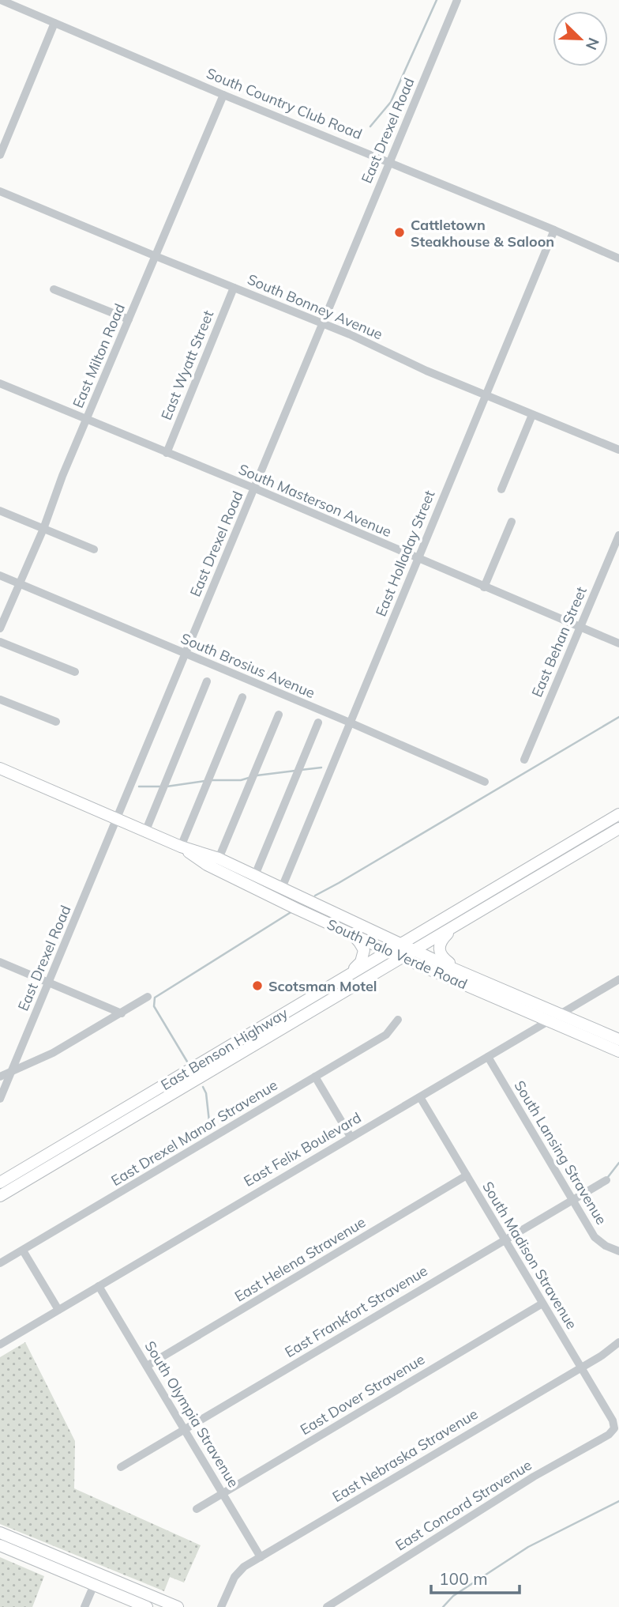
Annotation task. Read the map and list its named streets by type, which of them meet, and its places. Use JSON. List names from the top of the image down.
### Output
{
  "streets": {
    "main road": ["South Palo Verde Road", "East Benson Highway"],
    "street": [
      "South Country Club Road",
      "East Drexel Road",
      "South Bonney Avenue",
      "East Milton Road",
      "East Wyatt Street",
      "South Masterson Avenue",
      "East Holladay Street",
      "East Behan Street",
      "South Brosius Avenue",
      "East Drexel Manor Stravenue",
      "East Felix Boulevard",
      "South Lansing Stravenue",
      "South Madison Stravenue",
      "East Helena Stravenue",
      "East Frankfort Stravenue",
      "East Dover Stravenue",
      "South Olympia Stravenue",
      "East Nebraska Stravenue",
      "East Concord Stravenue"
    ]
  },
  "crossings": [
    ["South Country Club Road", "East Drexel Road"],
    ["South Country Club Road", "East Milton Road"],
    ["South Country Club Road", "East Holladay Street"],
    ["East Drexel Road", "South Bonney Avenue"],
    ["East Drexel Road", "South Masterson Avenue"],
    ["East Drexel Road", "South Brosius Avenue"],
    ["East Drexel Road", "South Palo Verde Road"],
    ["South Bonney Avenue", "East Milton Road"],
    ["South Bonney Avenue", "East Wyatt Street"],
    ["South Bonney Avenue", "East Holladay Street"],
    ["East Milton Road", "South Masterson Avenue"],
    ["East Milton Road", "South Brosius Avenue"],
    ["East Wyatt Street", "South Masterson Avenue"],
    ["South Masterson Avenue", "East Holladay Street"],
    ["South Masterson Avenue", "East Behan Street"],
    ["East Holladay Street", "South Brosius Avenue"],
    ["East Holladay Street", "South Palo Verde Road"],
    ["South Palo Verde Road", "East Benson Highway"],
    ["South Palo Verde Road", "East Felix Boulevard"],
    ["East Felix Boulevard", "South Lansing Stravenue"],
    ["East Felix Boulevard", "South Madison Stravenue"],
    ["East Felix Boulevard", "South Olympia Stravenue"],
    ["South Lansing Stravenue", "East Frankfort Stravenue"],
    ["South Madison Stravenue", "East Helena Stravenue"],
    ["South Madison Stravenue", "East Frankfort Stravenue"],
    ["South Madison Stravenue", "East Dover Stravenue"],
    ["South Madison Stravenue", "East Nebraska Stravenue"],
    ["South Madison Stravenue", "East Concord Stravenue"],
    ["East Helena Stravenue", "South Olympia Stravenue"],
    ["East Frankfort Stravenue", "South Olympia Stravenue"],
    ["East Dover Stravenue", "South Olympia Stravenue"],
    ["South Olympia Stravenue", "East Nebraska Stravenue"]
  ],
  "places": ["Cattletown Steakhouse & Saloon", "Scotsman Motel"],
  "scale_bar": "100 m",
  "north": "bottom right"
}
